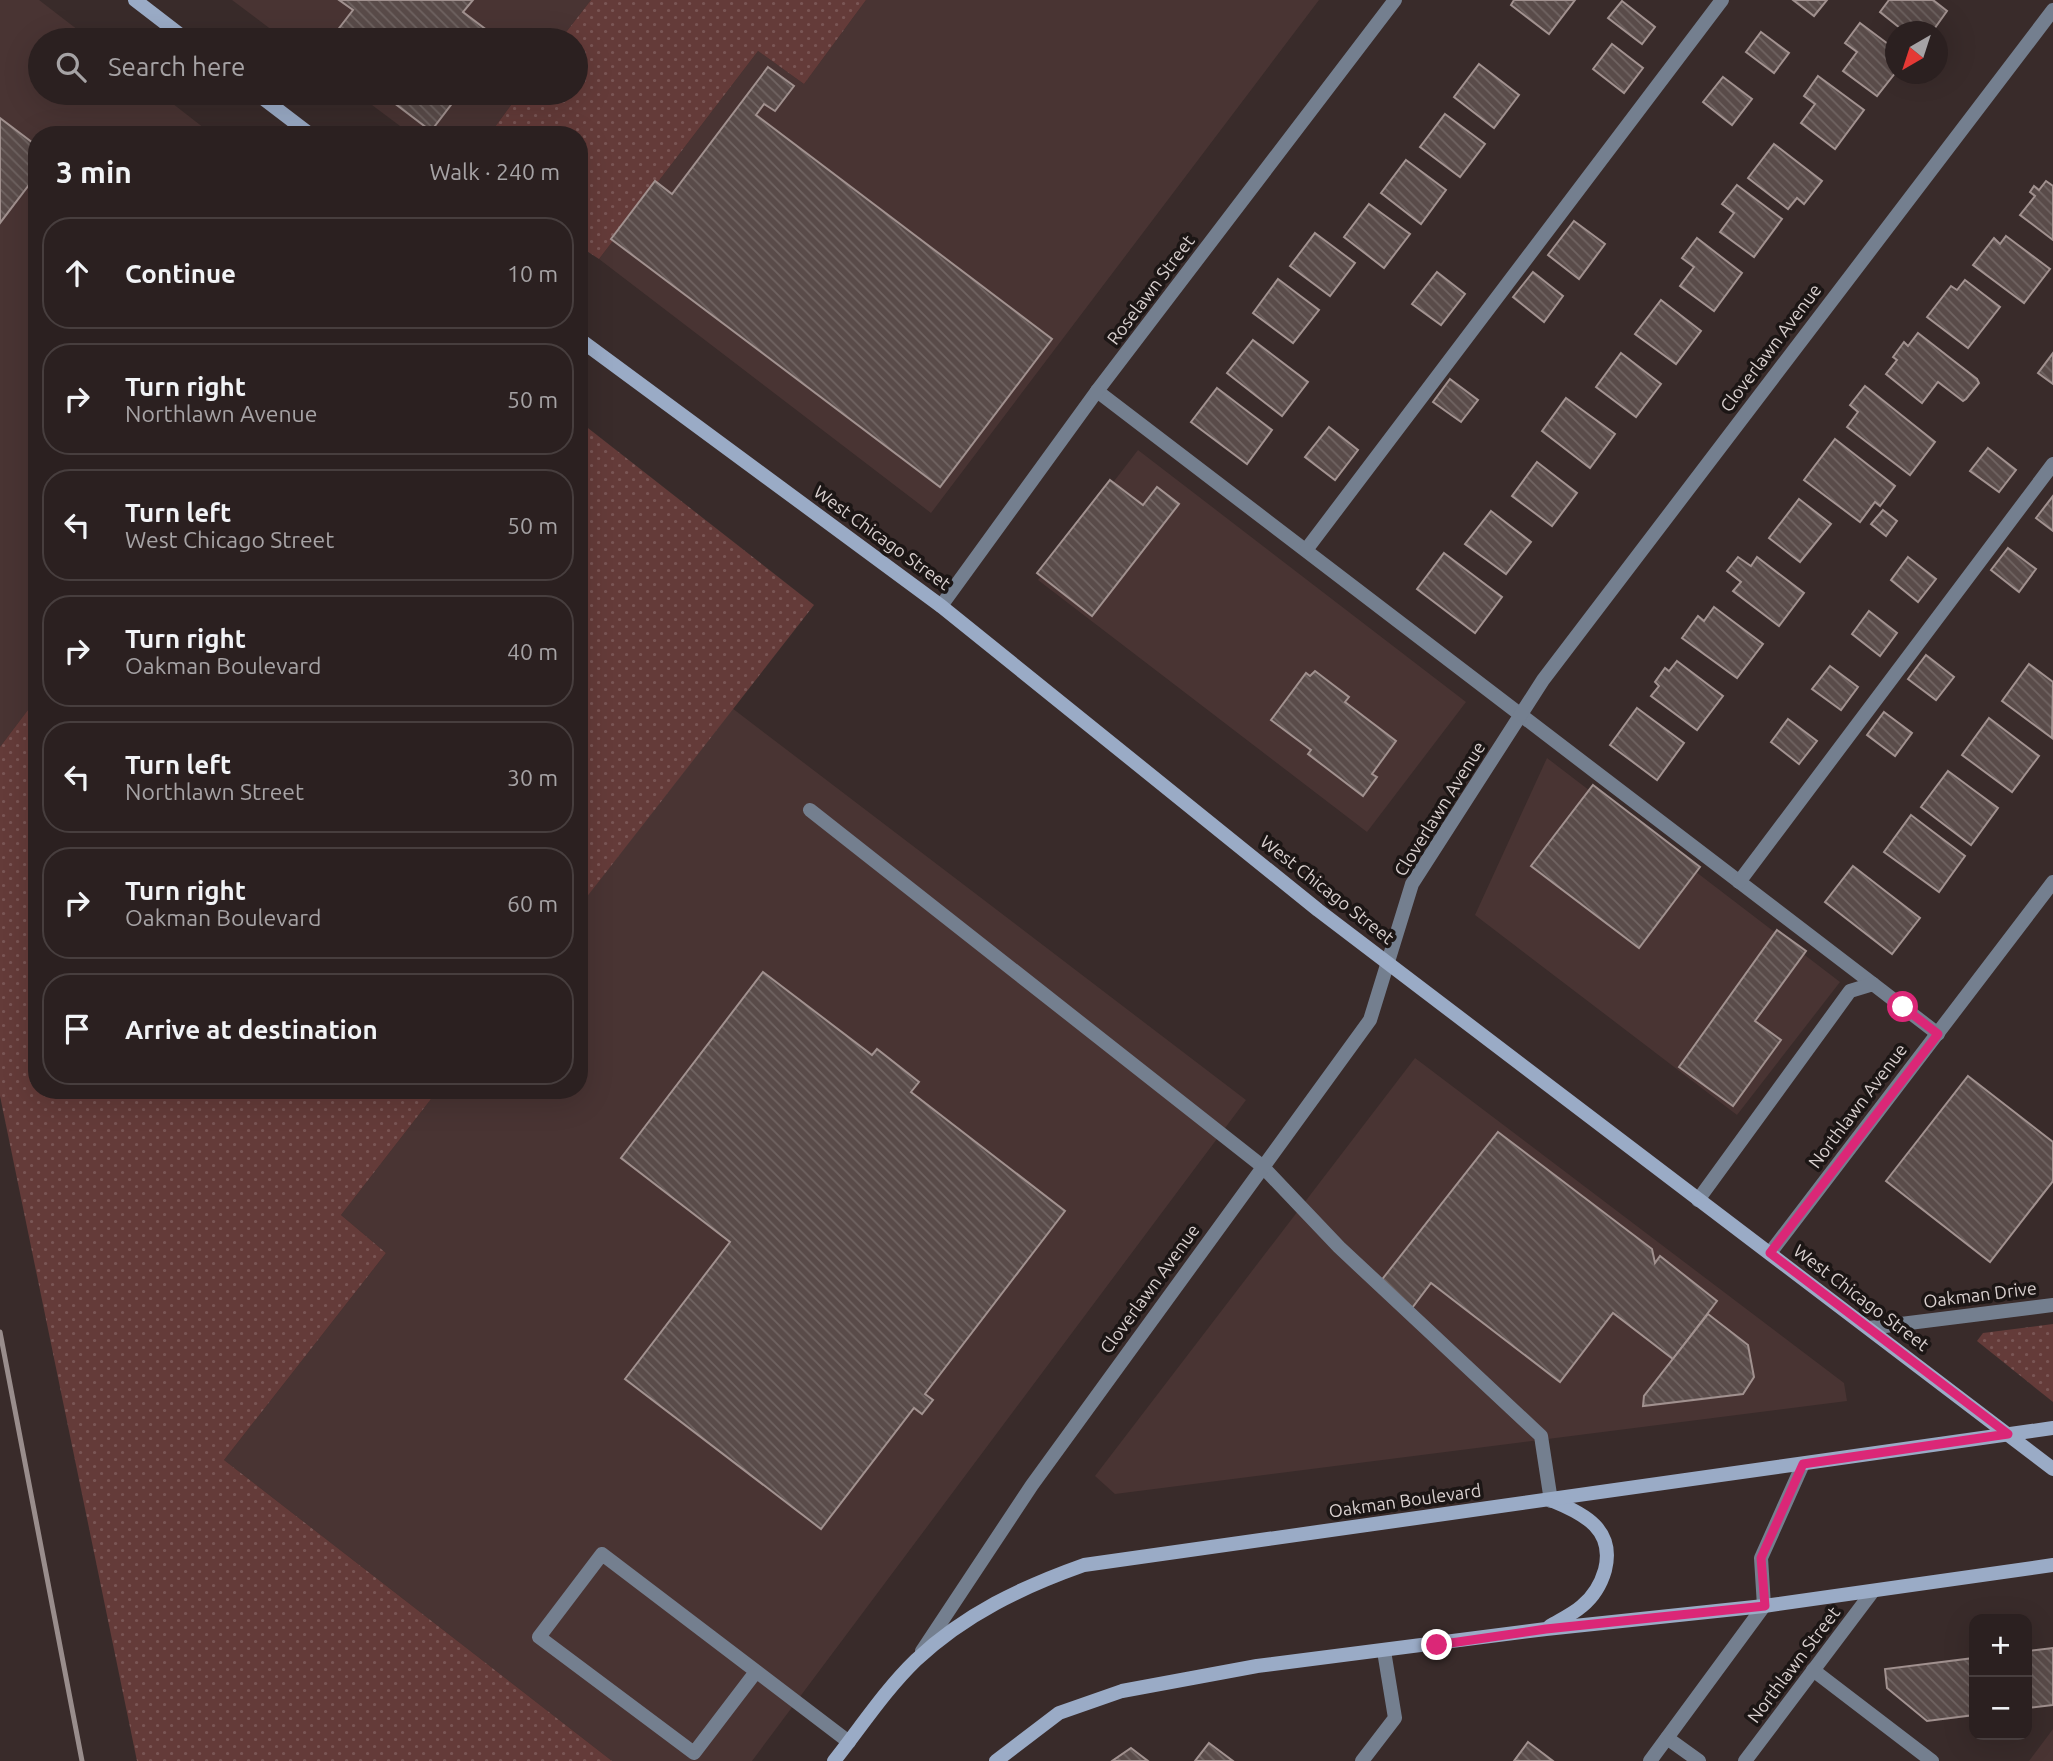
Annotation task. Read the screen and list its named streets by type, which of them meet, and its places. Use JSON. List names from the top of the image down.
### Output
{
  "streets": {
    "street": [
      "Roselawn Street",
      "Cloverlawn Avenue",
      "West Chicago Street",
      "Northlawn Avenue",
      "Oakman Drive",
      "Oakman Boulevard",
      "Northlawn Street"
    ]
  },
  "crossings": [
    ["Roselawn Street", "West Chicago Street"],
    ["Cloverlawn Avenue", "West Chicago Street"],
    ["Cloverlawn Avenue", "Oakman Boulevard"],
    ["West Chicago Street", "Northlawn Avenue"],
    ["West Chicago Street", "Oakman Drive"],
    ["West Chicago Street", "Oakman Boulevard"]
  ],
  "north": "bottom left",
  "page": {
    "search": "Search here",
    "heading": ["3 min", "Walk · 240 m"],
    "list": [
      ["Continue", "10 m"],
      ["Turn right", "Northlawn Avenue", "50 m"],
      ["Turn left", "West Chicago Street", "50 m"],
      ["Turn right", "Oakman Boulevard", "40 m"],
      ["Turn left", "Northlawn Street", "30 m"],
      ["Turn right", "Oakman Boulevard", "60 m"],
      "Arrive at destination"
    ],
    "map_buttons": ["+", "−"]
  }
}
